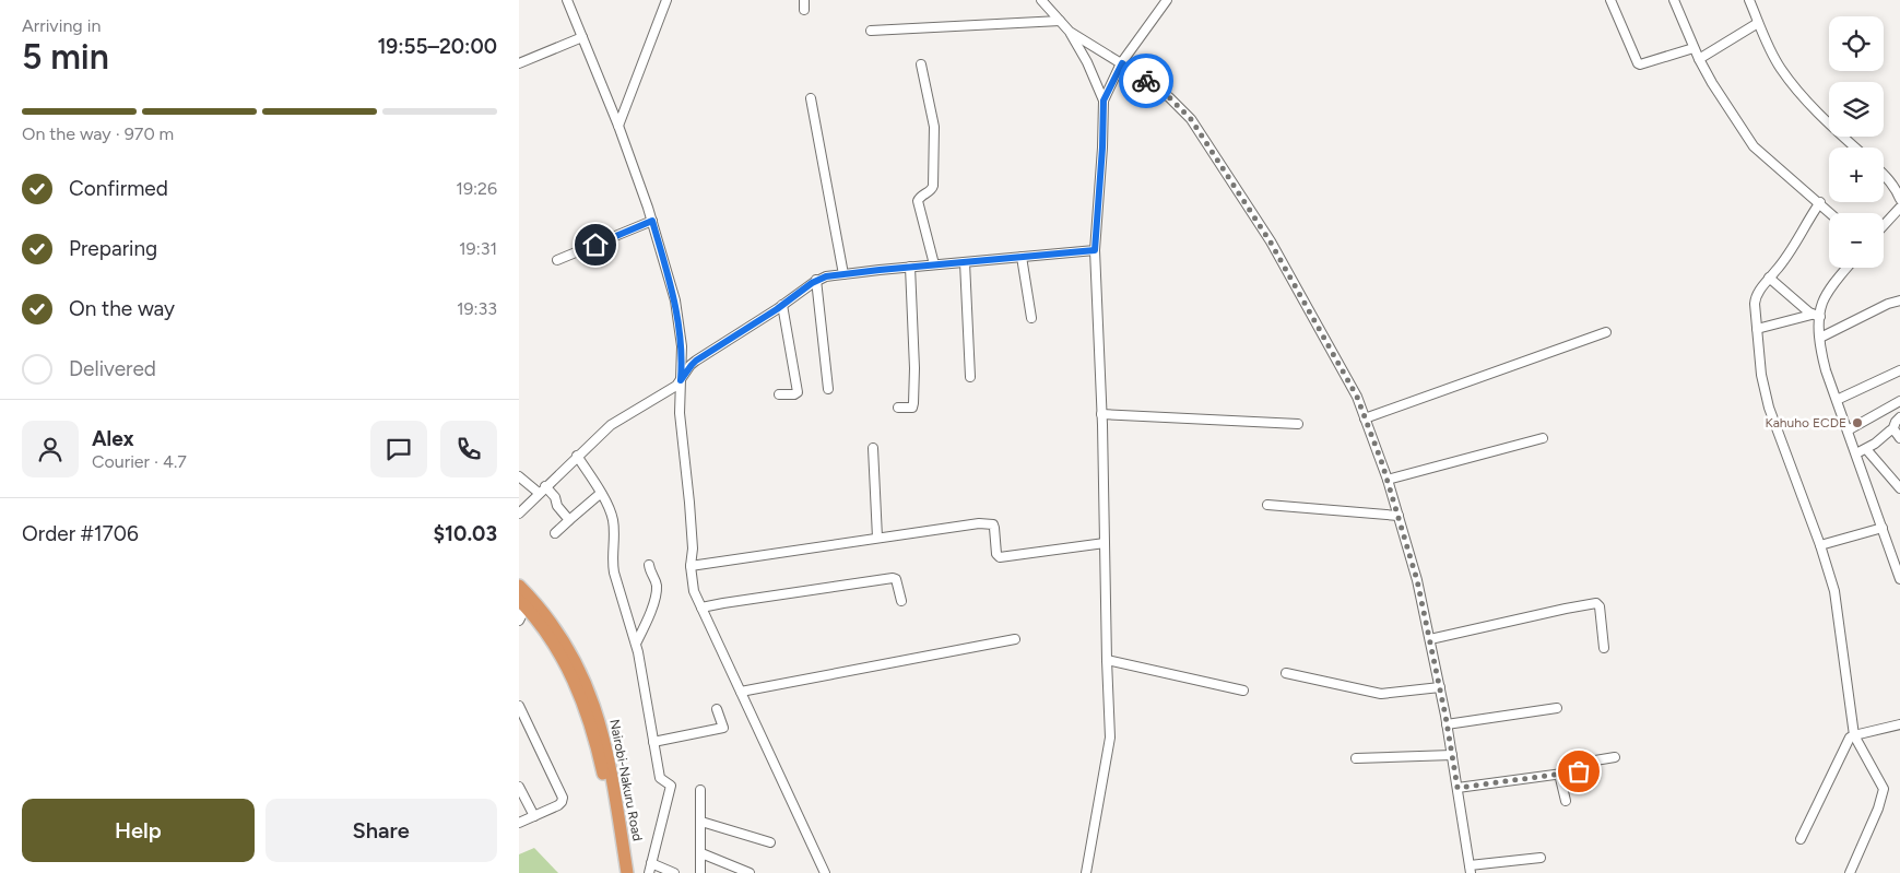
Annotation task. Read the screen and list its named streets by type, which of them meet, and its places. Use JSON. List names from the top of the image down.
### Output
{
  "streets": {
    "highway": ["Nairobi-Nakuru Road"]
  },
  "places": ["Kahuho ECDE"],
  "page": {
    "heading": ["5 min", "Arriving in", "19:55–20:00"],
    "panel": [
      "Alex",
      "Courier · 4.7",
      "Order #1706",
      "$10.03"
    ],
    "map_buttons": ["+", "−"],
    "bar": "On the way · 970 m",
    "list": [
      ["Confirmed", "19:26"],
      ["Preparing", "19:31"],
      ["On the way", "19:33"],
      "Delivered"
    ],
    "buttons": ["Help", "Share"]
  }
}
